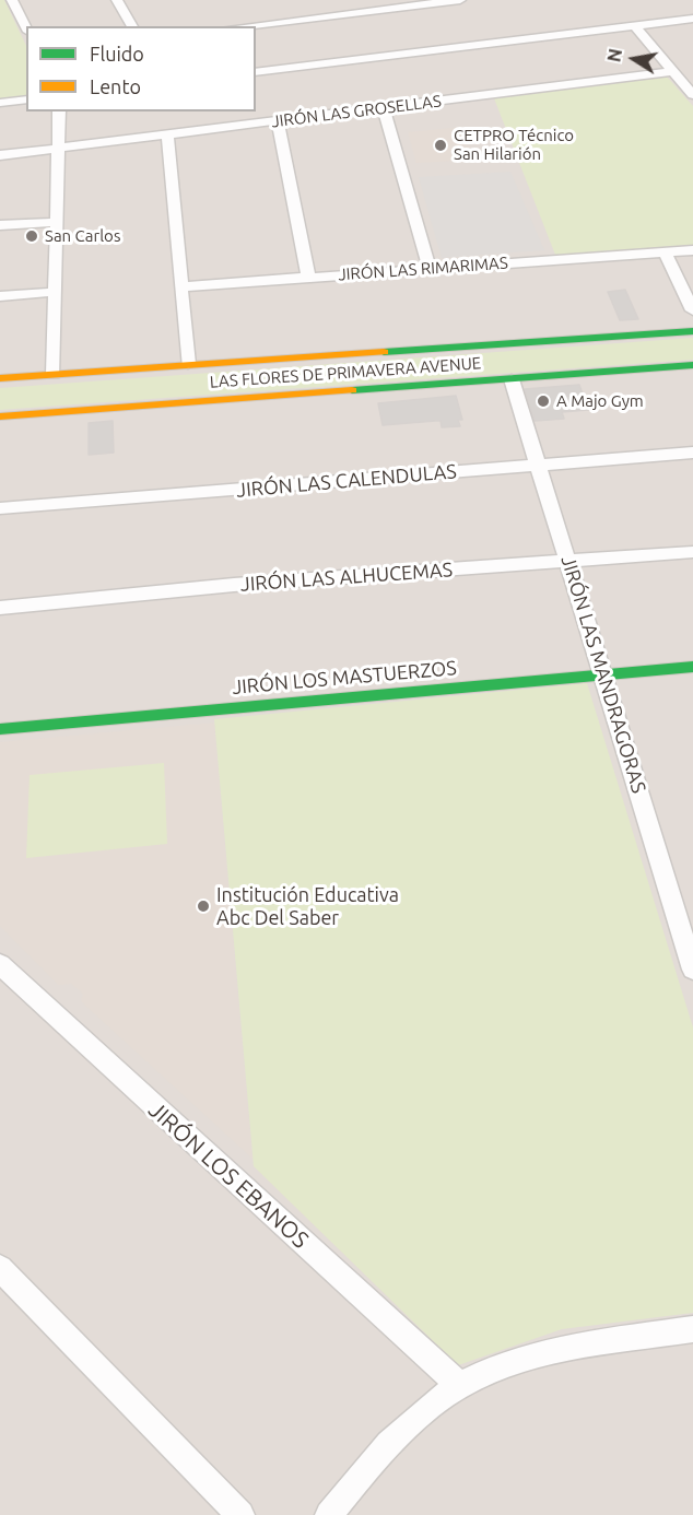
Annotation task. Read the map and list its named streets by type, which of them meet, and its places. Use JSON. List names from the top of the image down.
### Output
{
  "streets": {
    "main road": ["LAS FLORES DE PRIMAVERA AVENUE", "JIRÓN LOS MASTUERZOS"],
    "street": [
      "JIRÓN LAS GROSELLAS",
      "JIRÓN LAS RIMARIMAS",
      "JIRÓN LAS CALENDULAS",
      "JIRÓN LAS ALHUCEMAS",
      "JIRÓN LAS MANDRAGORAS",
      "JIRÓN LOS EBANOS"
    ]
  },
  "crossings": [
    ["LAS FLORES DE PRIMAVERA AVENUE", "JIRÓN LAS MANDRAGORAS"],
    ["JIRÓN LAS CALENDULAS", "JIRÓN LAS MANDRAGORAS"],
    ["JIRÓN LAS ALHUCEMAS", "JIRÓN LAS MANDRAGORAS"],
    ["JIRÓN LAS MANDRAGORAS", "JIRÓN LOS MASTUERZOS"]
  ],
  "places": [
    "CETPRO Técnico San Hilarión",
    "San Carlos",
    "A Majo Gym",
    "Institución Educativa Abc Del Saber"
  ],
  "legend": ["Fluido", "Lento"],
  "north": "left"
}
